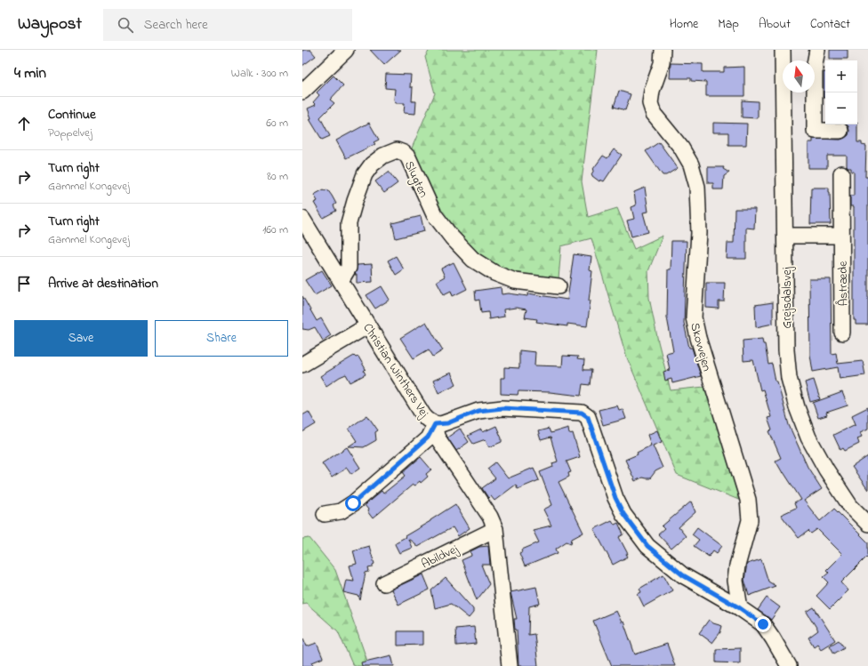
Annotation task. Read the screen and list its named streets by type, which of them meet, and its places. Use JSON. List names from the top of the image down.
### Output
{
  "streets": {
    "street": [
      "Slugten",
      "Åstræde",
      "Grejsdalsvej",
      "Skovvejen",
      "Christian Winthers Vej",
      "Abildvej"
    ]
  },
  "crossings": [
    ["Slugten", "Christian Winthers Vej"],
    ["Christian Winthers Vej", "Abildvej"]
  ],
  "north": "top",
  "page": {
    "header": "Waypost",
    "search": "Search here",
    "nav": [
      "Home",
      "Map",
      "About",
      "Contact"
    ],
    "heading": ["4 min", "Walk · 300 m"],
    "map_buttons": ["+", "−"],
    "list": [
      ["Continue", "Poppelvej", "60 m"],
      ["Turn right", "Gammel Kongevej", "80 m"],
      ["Turn right", "Gammel Kongevej", "160 m"],
      "Arrive at destination"
    ],
    "buttons": ["Save", "Share"]
  }
}
